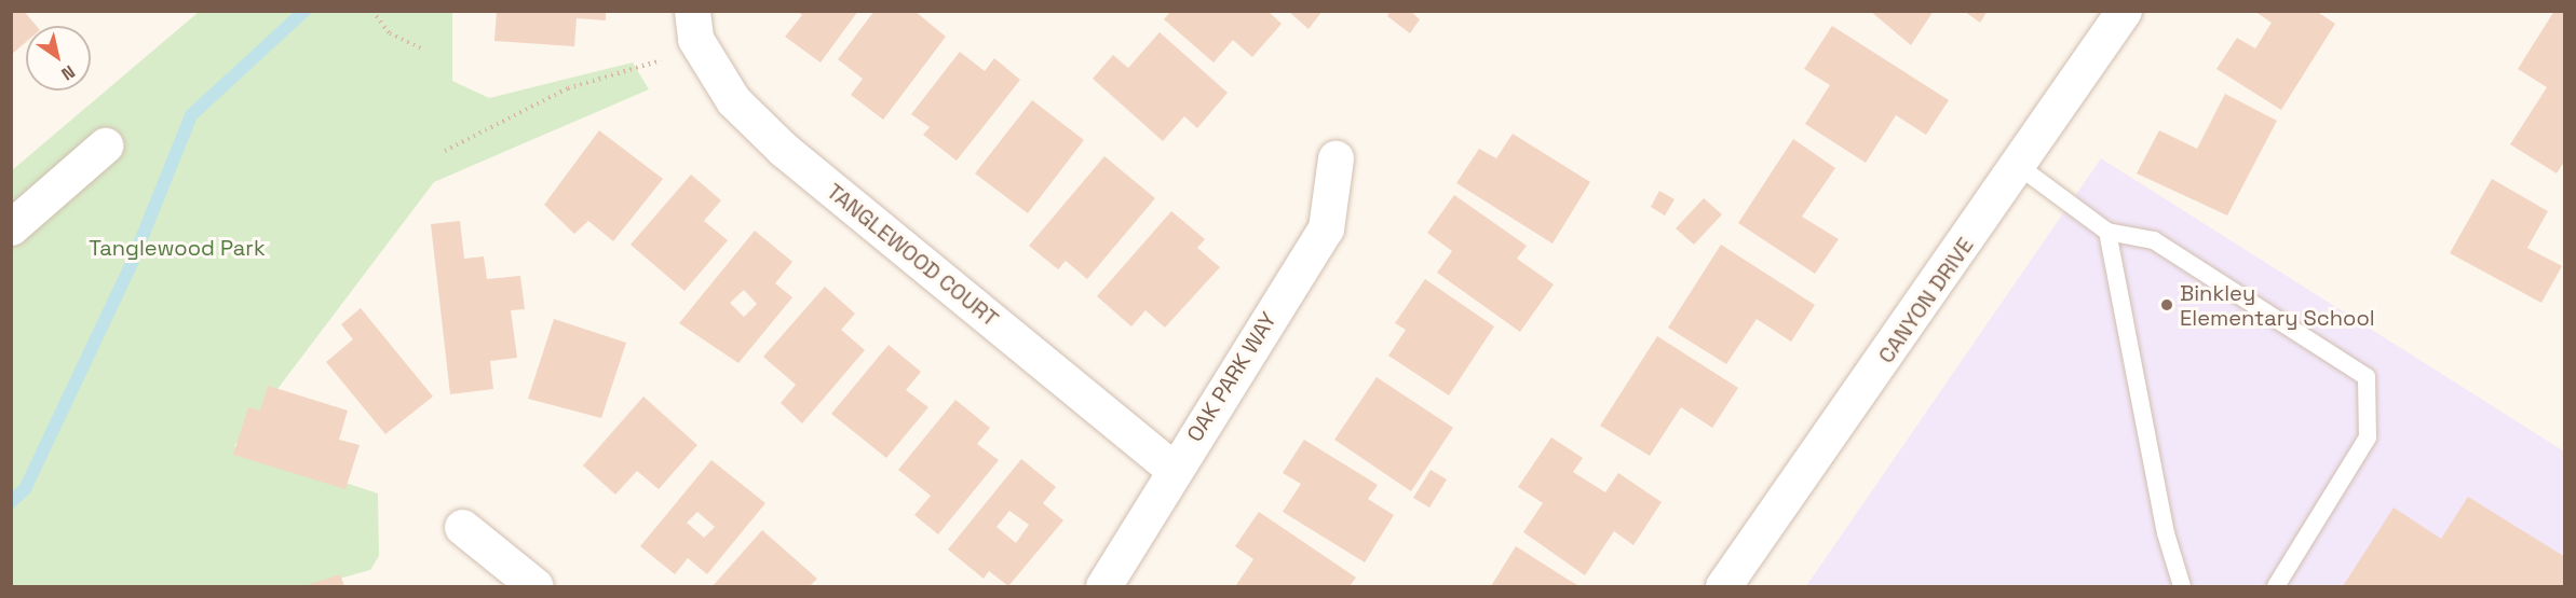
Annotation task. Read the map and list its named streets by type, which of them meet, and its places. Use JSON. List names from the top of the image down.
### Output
{
  "streets": {
    "street": ["TANGLEWOOD COURT", "CANYON DRIVE", "OAK PARK WAY"]
  },
  "crossings": [
    ["TANGLEWOOD COURT", "OAK PARK WAY"]
  ],
  "parks": ["Tanglewood Park"],
  "places": ["Binkley Elementary School"],
  "north": "bottom right"
}
